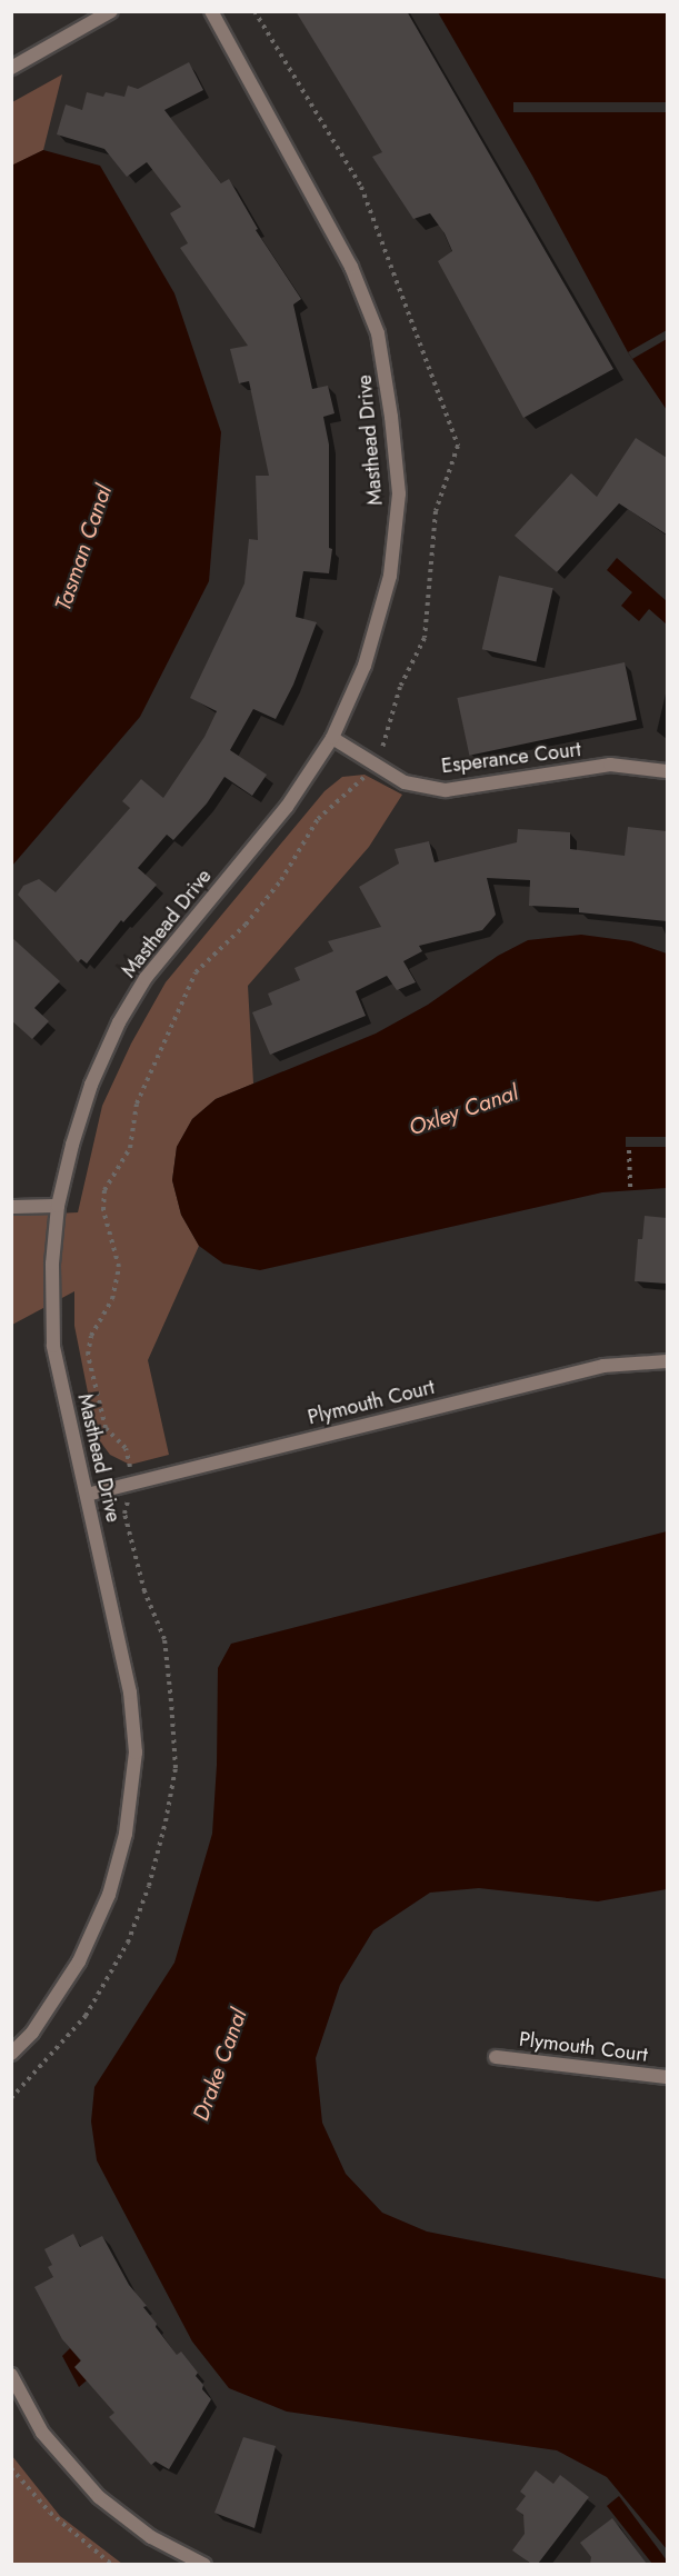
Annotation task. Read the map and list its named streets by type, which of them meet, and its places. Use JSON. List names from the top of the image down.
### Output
{
  "streets": {
    "street": ["Masthead Drive", "Esperance Court", "Plymouth Court"]
  },
  "crossings": [
    ["Masthead Drive", "Esperance Court"],
    ["Masthead Drive", "Plymouth Court"]
  ],
  "water": ["Tasman Canal", "Oxley Canal", "Drake Canal"]
}
